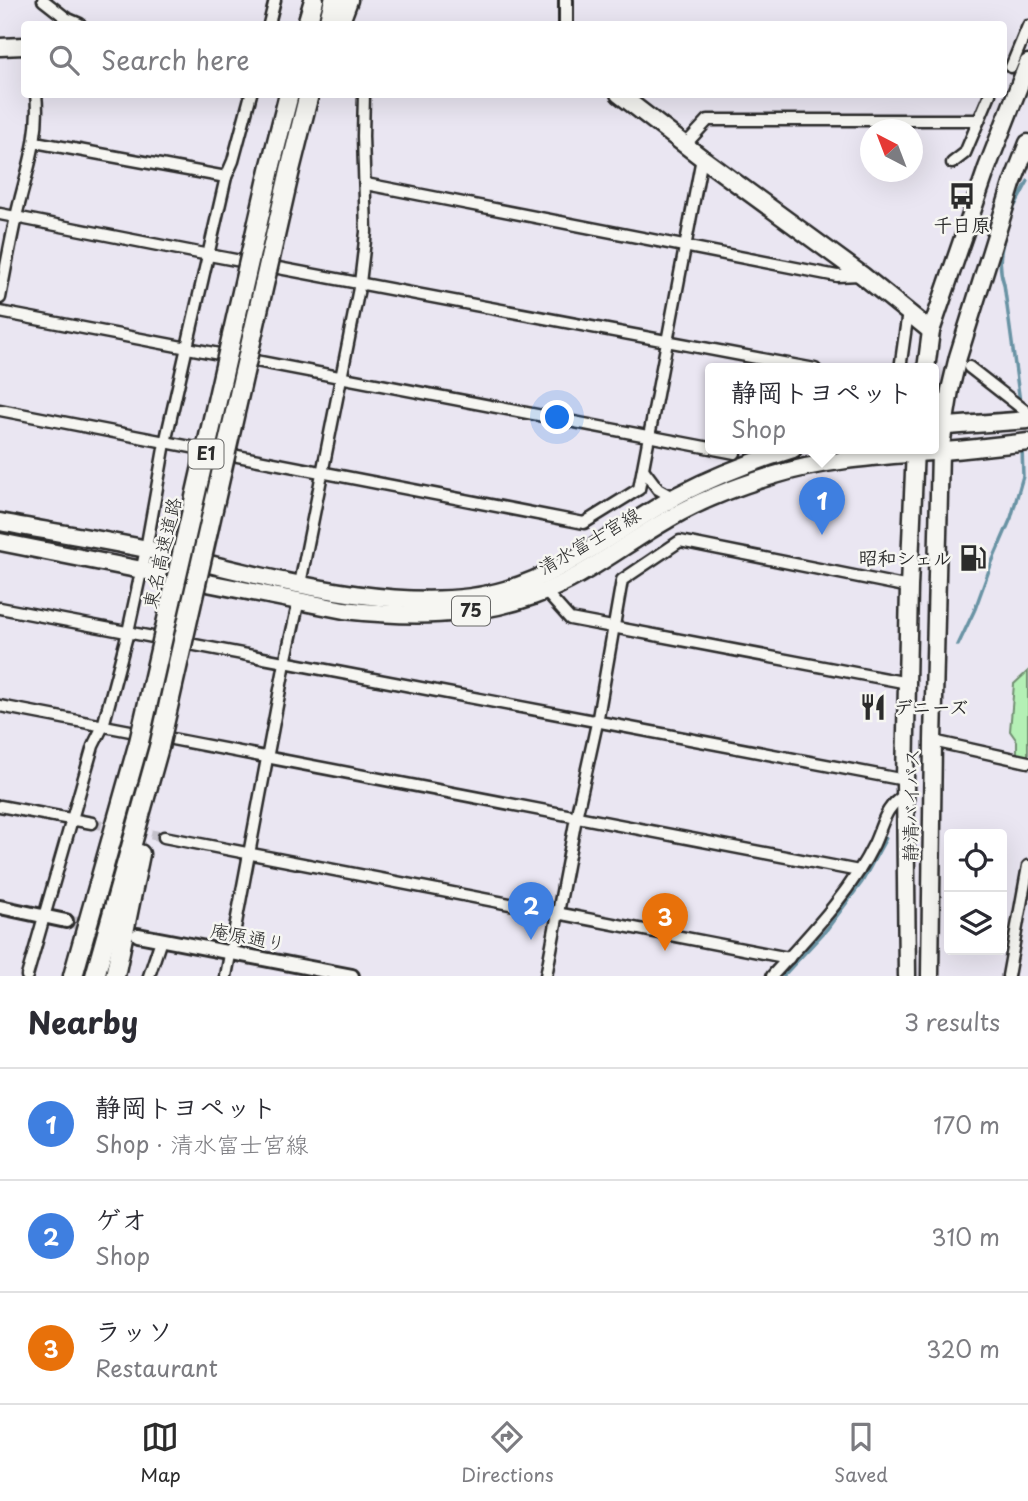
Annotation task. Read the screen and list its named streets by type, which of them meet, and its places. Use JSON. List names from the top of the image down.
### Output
{
  "streets": {
    "highway": ["E1", "東名高速道路"],
    "main road": ["清水富士宮線", "75", "静清バイパス"],
    "street": ["庵原通り"]
  },
  "crossings": [
    ["清水富士宮線", "静清バイパス"]
  ],
  "places": {
    "bus stop": ["千日原"],
    "fuel station": ["昭和シェル"],
    "restaurant": ["デニーズ"]
  },
  "north": "top left",
  "page": {
    "search": "Search here",
    "popup": ["静岡トヨペット", "Shop"],
    "pins": ["1", "2", "3"],
    "heading": ["Nearby", "3 results"],
    "list": [
      {
        "mark": "1",
        "name": "静岡トヨペット",
        "note": "Shop · 清水富士宮線",
        "value": "170 m"
      },
      {
        "mark": "2",
        "name": "ゲオ",
        "note": "Shop",
        "value": "310 m"
      },
      {
        "mark": "3",
        "name": "ラッソ",
        "note": "Restaurant",
        "value": "320 m"
      }
    ],
    "nav": ["Map", "Directions", "Saved"]
  }
}
